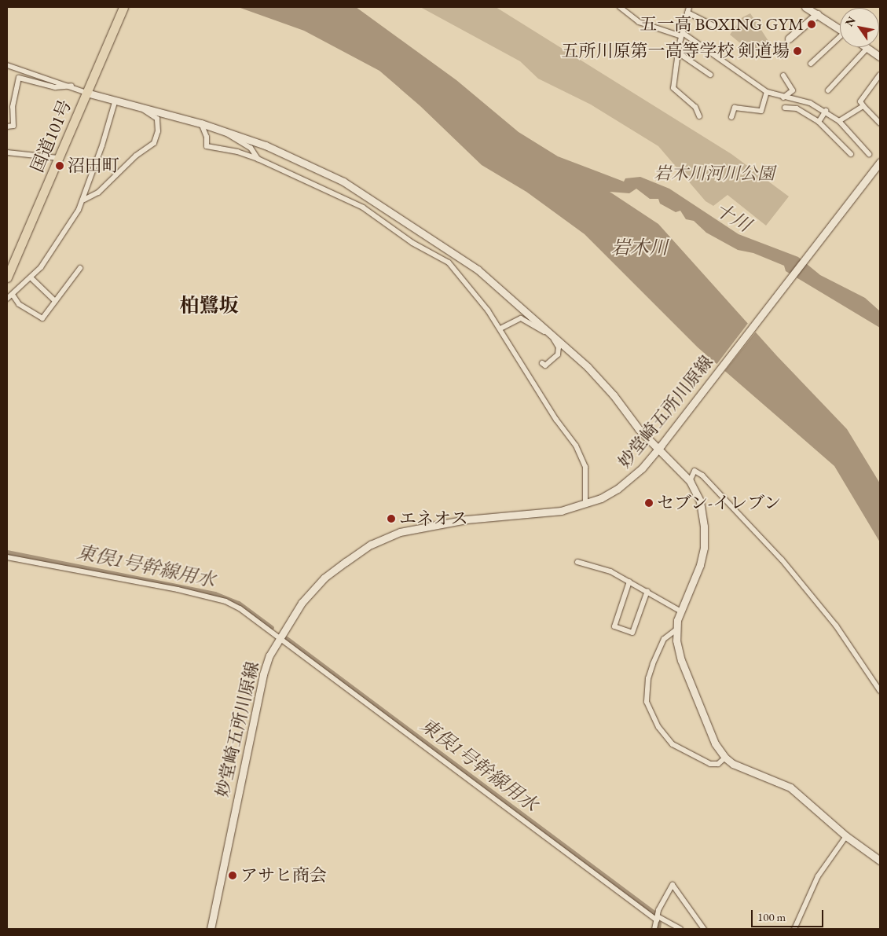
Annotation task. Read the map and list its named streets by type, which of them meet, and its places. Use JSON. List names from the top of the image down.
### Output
{
  "streets": {
    "highway": ["国道101号"],
    "street": ["妙堂崎五所川原線"]
  },
  "districts": ["柏鷺坂"],
  "water": ["十川", "岩木川", "東俣1号幹線用水"],
  "parks": ["岩木川河川公園"],
  "places": [
    "五一高 BOXING GYM",
    "五所川原第一高等学校 剣道場",
    "沼田町",
    "セブン-イレブン",
    "エネオス",
    "アサヒ商会"
  ],
  "scale_bar": "100 m",
  "north": "top left"
}
